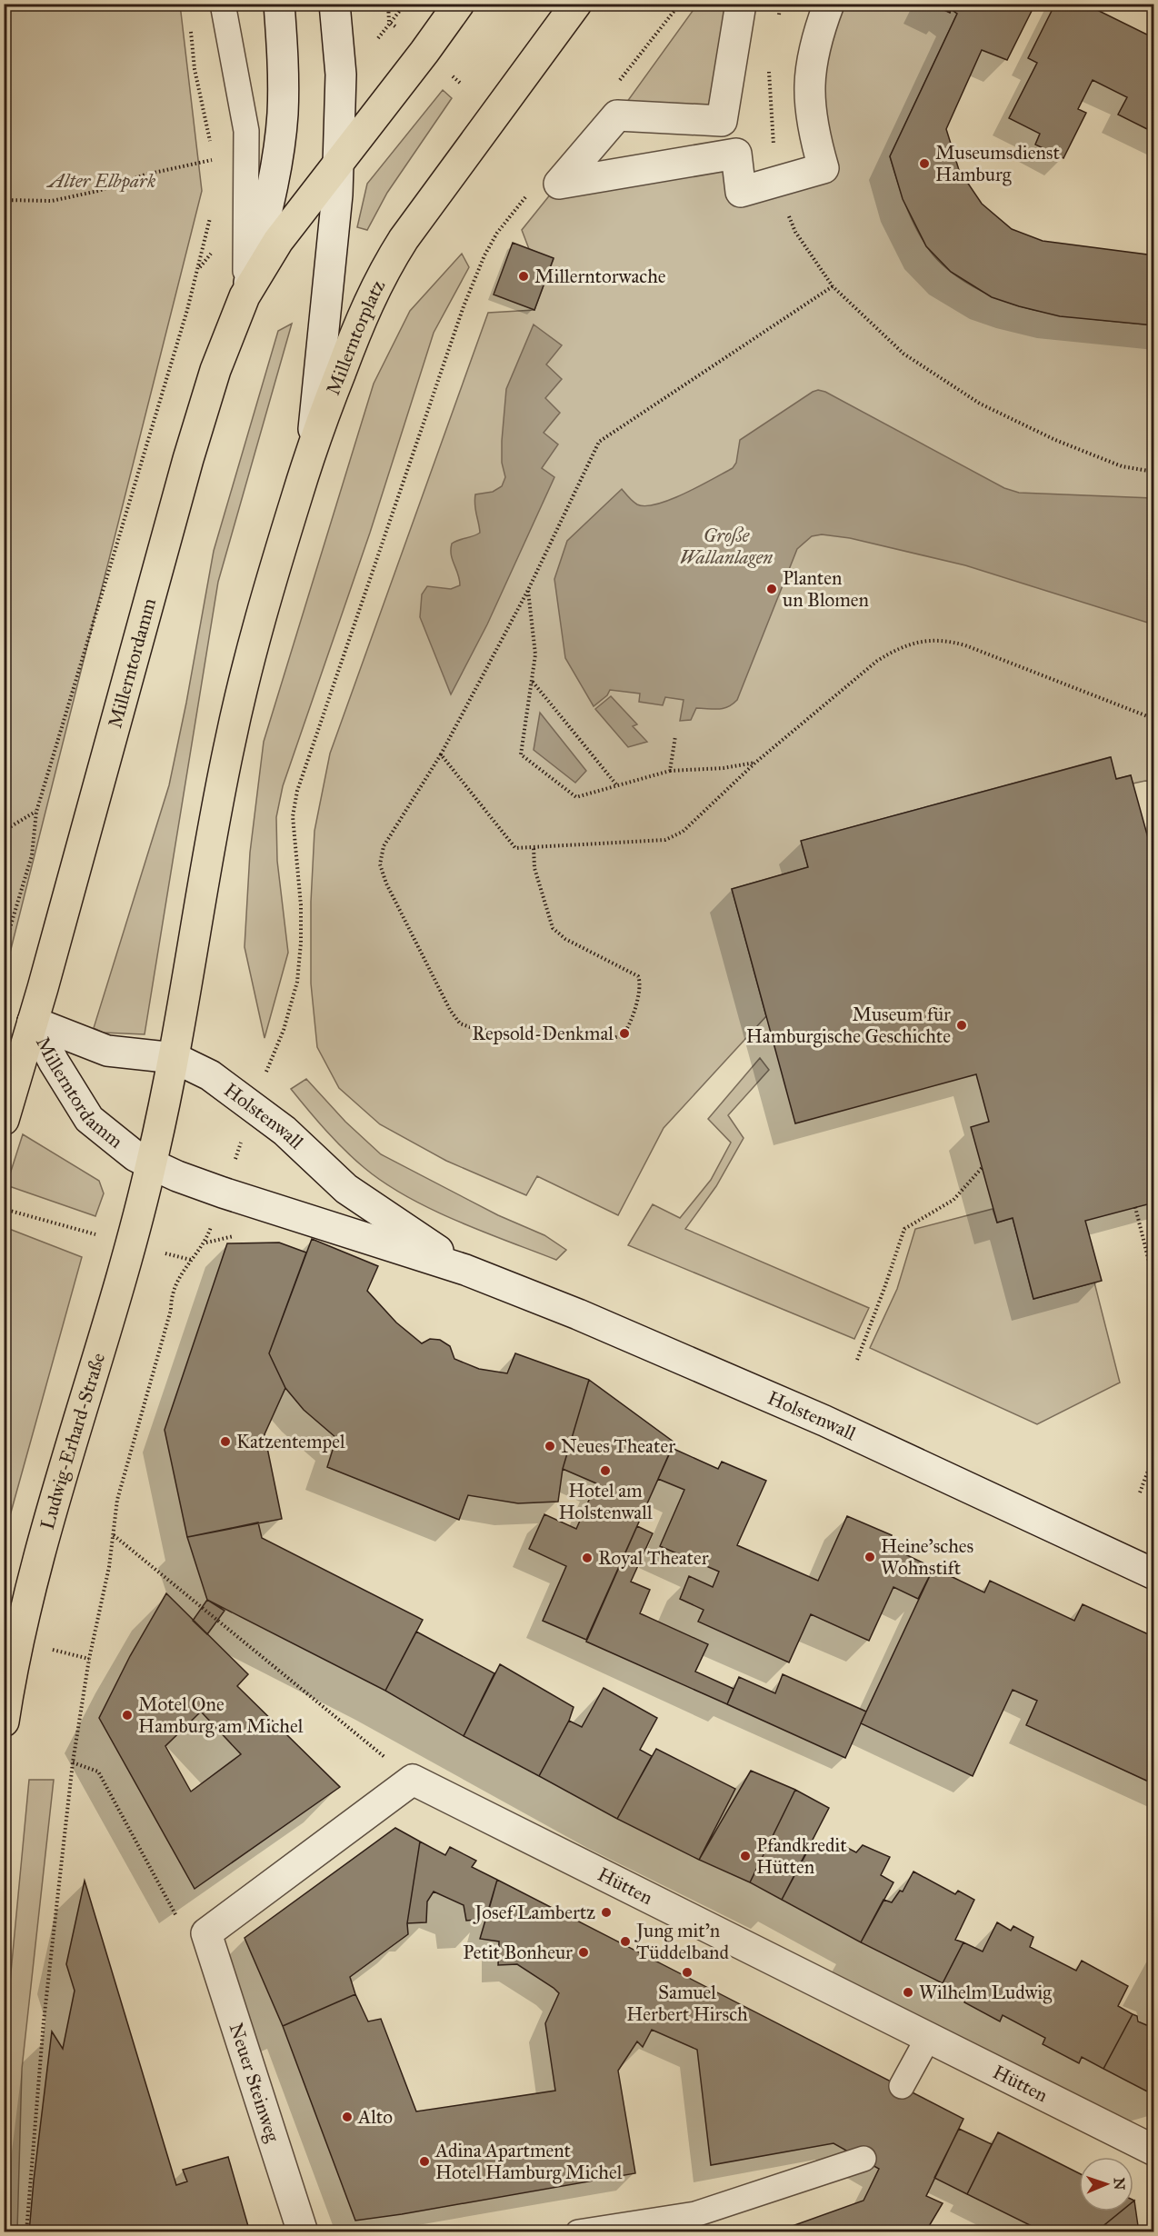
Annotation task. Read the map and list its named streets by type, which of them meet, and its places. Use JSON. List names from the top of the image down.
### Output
{
  "streets": {
    "main road": [
      "Millerntorplatz",
      "Millerntordamm",
      "Holstenwall",
      "Ludwig-Erhard-Straße",
      "Hütten",
      "Neuer Steinweg"
    ]
  },
  "crossings": [
    ["Millerntorplatz", "Millerntordamm"],
    ["Millerntordamm", "Holstenwall"],
    ["Millerntordamm", "Ludwig-Erhard-Straße"],
    ["Holstenwall", "Ludwig-Erhard-Straße"]
  ],
  "parks": ["Alter Elbpark", "Große Wallanlagen"],
  "places": [
    "Museumsdienst Hamburg",
    "Millerntorwache",
    "Planten un Blomen",
    "Museum für Hamburgische Geschichte",
    "Repsold-Denkmal",
    "Katzentempel",
    "Neues Theater",
    "Hotel am Holstenwall",
    "Heine'sches Wohnstift",
    "Royal Theater",
    "Motel One Hamburg am Michel",
    "Pfandkredit Hütten",
    "Josef Lambertz",
    "Jung mit'n Tüddelband",
    "Petit Bonheur",
    "Samuel Herbert Hirsch",
    "Wilhelm Ludwig",
    "Alto",
    "Adina Apartment Hotel Hamburg Michel"
  ],
  "north": "right"
}
